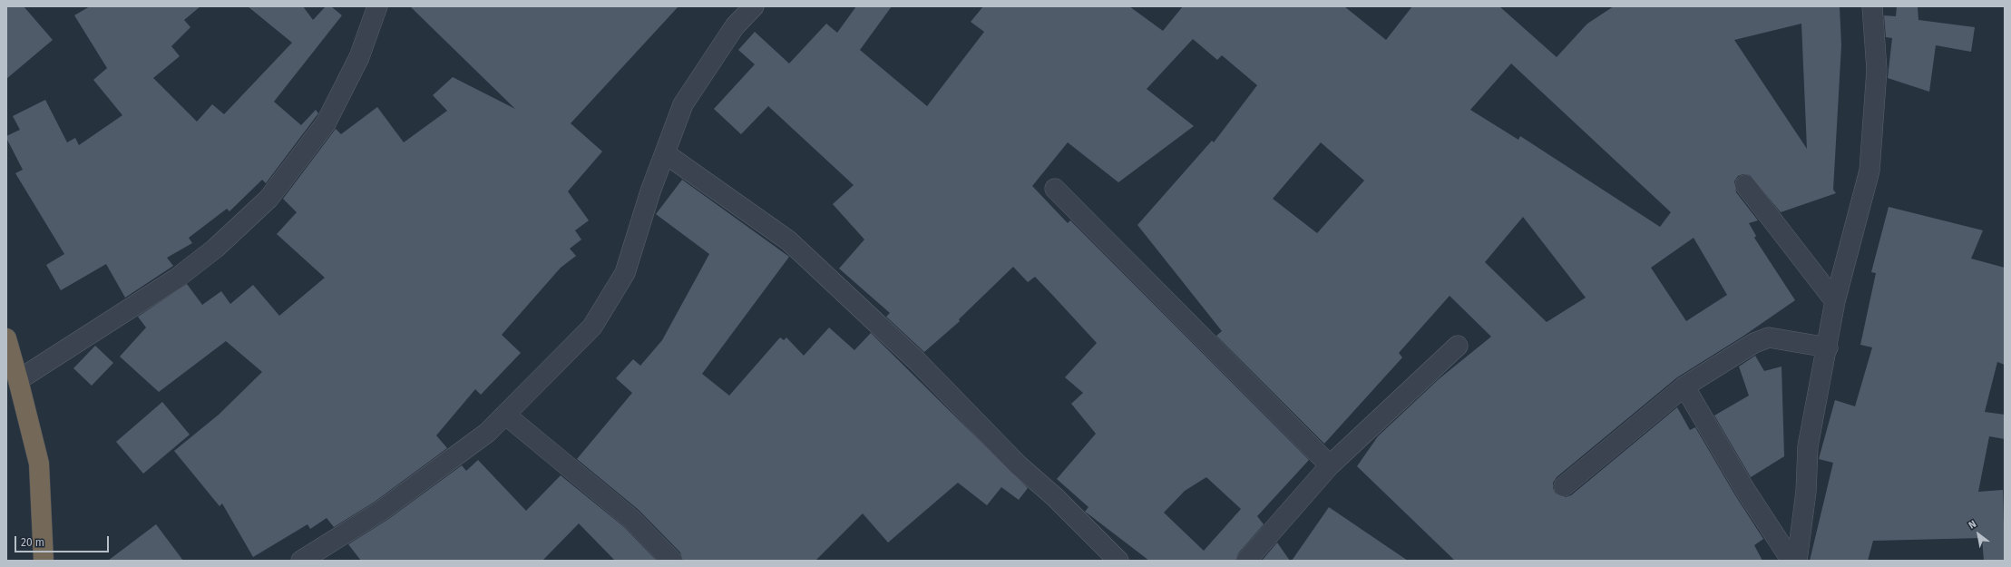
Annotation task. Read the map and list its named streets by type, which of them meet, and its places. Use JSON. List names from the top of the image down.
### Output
{
  "scale_bar": "20 m",
  "north": "top left"
}
